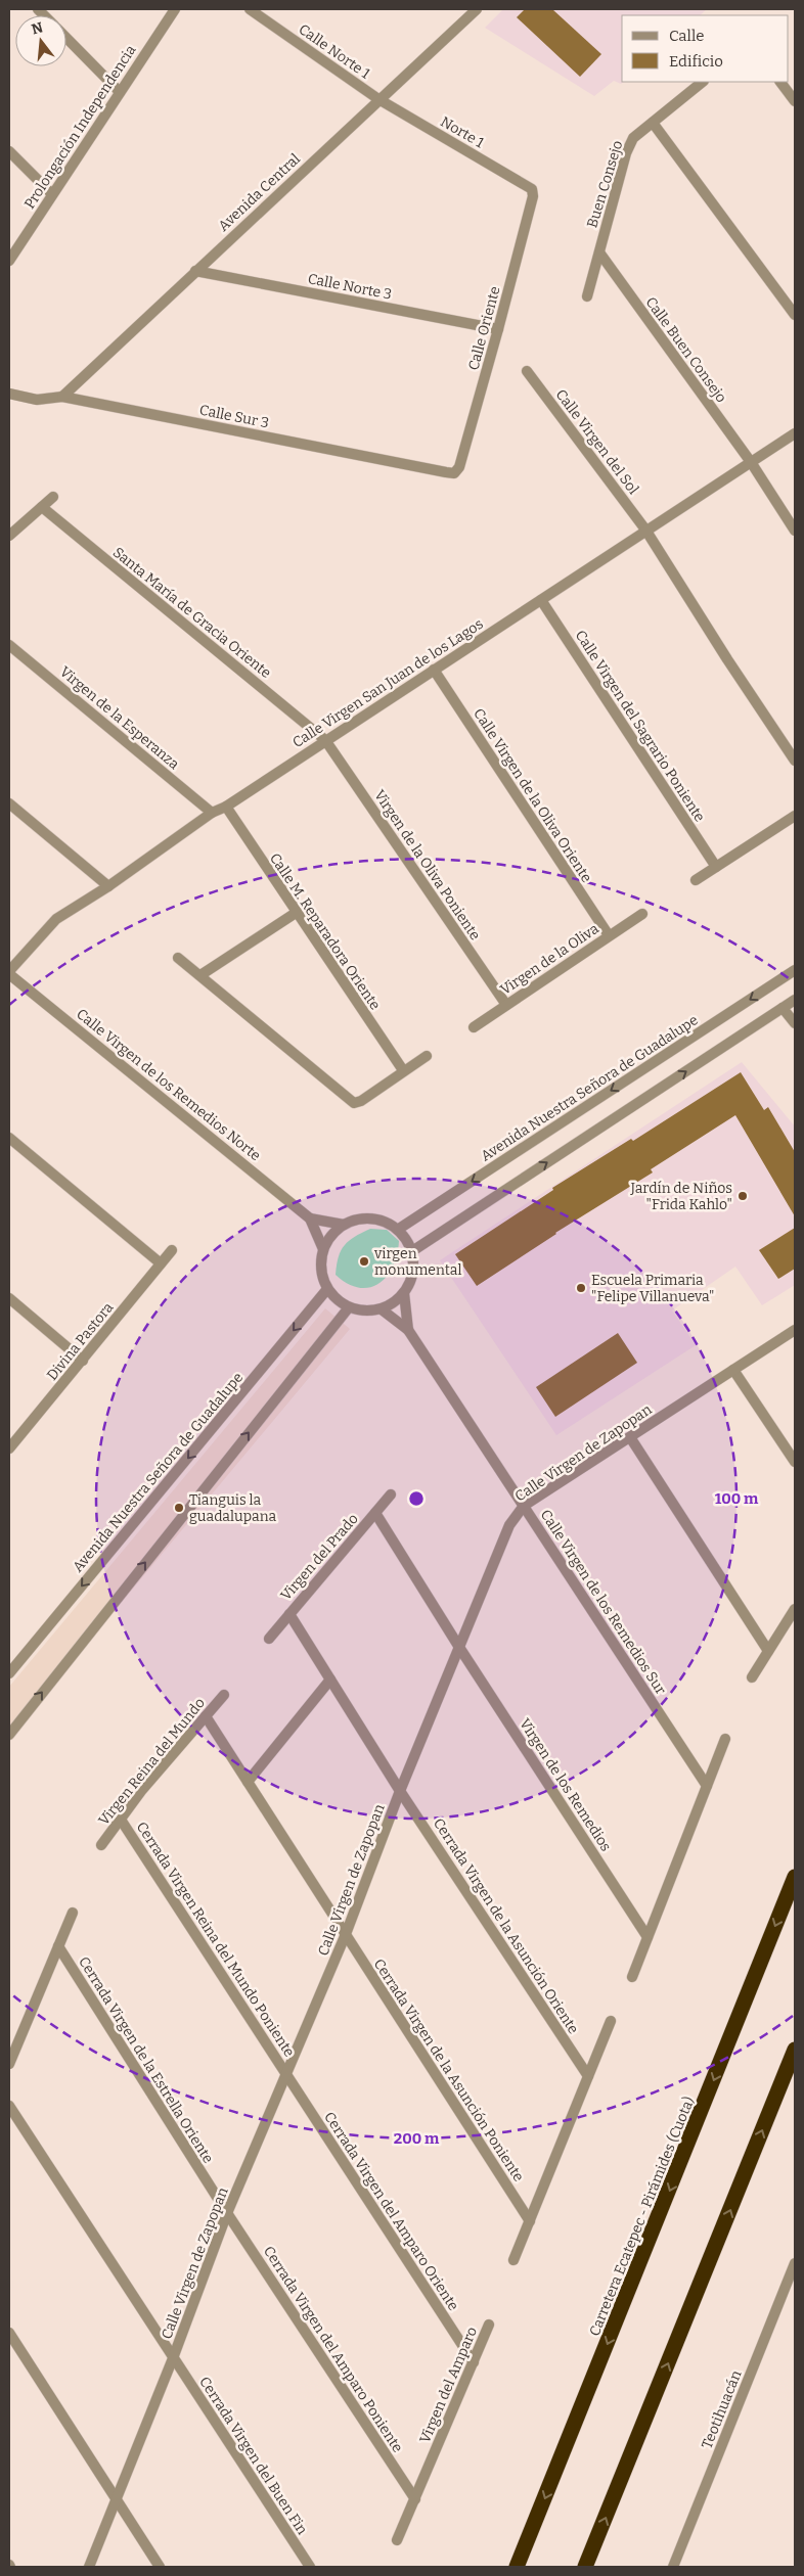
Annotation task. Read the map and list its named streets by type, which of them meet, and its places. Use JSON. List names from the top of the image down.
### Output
{
  "streets": {
    "highway": ["Carretera Ecatepec - Pirámides (Cuota)"],
    "street": [
      "Calle Norte 1",
      "Prolongación Independencia",
      "Norte 1",
      "Buen Consejo",
      "Avenida Central",
      "Calle Norte 3",
      "Calle Oriente",
      "Calle Buen Consejo",
      "Calle Sur 3",
      "Calle Virgen del Sol",
      "Santa María de Gracia Oriente",
      "Calle Virgen San Juan de los Lagos",
      "Virgen de la Esperanza",
      "Calle Virgen del Sagrario Poniente",
      "Calle Virgen de la Oliva Oriente",
      "Virgen de la Oliva Poniente",
      "Calle M. Reparadora Oriente",
      "Virgen de la Oliva",
      "Calle Virgen de los Remedios Norte",
      "Avenida Nuestra Señora de Guadalupe",
      "Divina Pastora",
      "Calle Virgen de Zapopan",
      "Virgen del Prado",
      "Calle Virgen de los Remedios Sur",
      "Virgen Reina del Mundo",
      "Virgen de los Remedios",
      "Cerrada Virgen de la Asunción Oriente",
      "Cerrada Virgen Reina del Mundo Poniente",
      "Cerrada Virgen de la Estrella Oriente",
      "Cerrada Virgen de la Asunción Poniente",
      "Cerrada Virgen del Amparo Oriente",
      "Cerrada Virgen del Amparo Poniente",
      "Virgen del Amparo",
      "Teotihuacán",
      "Cerrada Virgen del Buen Fin"
    ]
  },
  "crossings": [
    ["Calle Norte 1", "Norte 1"],
    ["Calle Norte 1", "Avenida Central"],
    ["Norte 1", "Avenida Central"],
    ["Norte 1", "Calle Oriente"],
    ["Buen Consejo", "Calle Buen Consejo"],
    ["Avenida Central", "Calle Norte 3"],
    ["Avenida Central", "Calle Sur 3"],
    ["Calle Norte 3", "Calle Oriente"],
    ["Calle Oriente", "Calle Sur 3"],
    ["Calle Buen Consejo", "Calle Virgen San Juan de los Lagos"],
    ["Calle Virgen del Sol", "Calle Virgen San Juan de los Lagos"],
    ["Santa María de Gracia Oriente", "Calle Virgen San Juan de los Lagos"],
    ["Santa María de Gracia Oriente", "Virgen de la Oliva Poniente"],
    ["Calle Virgen San Juan de los Lagos", "Virgen de la Esperanza"],
    ["Calle Virgen San Juan de los Lagos", "Calle Virgen del Sagrario Poniente"],
    ["Calle Virgen San Juan de los Lagos", "Calle Virgen de la Oliva Oriente"],
    ["Calle Virgen San Juan de los Lagos", "Virgen de la Oliva Poniente"],
    ["Calle Virgen San Juan de los Lagos", "Calle M. Reparadora Oriente"],
    ["Calle Virgen San Juan de los Lagos", "Calle Virgen de los Remedios Norte"],
    ["Calle Virgen de la Oliva Oriente", "Virgen de la Oliva"],
    ["Virgen de la Oliva Poniente", "Virgen de la Oliva"],
    ["Calle Virgen de los Remedios Norte", "Avenida Nuestra Señora de Guadalupe"],
    ["Calle Virgen de los Remedios Norte", "Calle Virgen de los Remedios Sur"],
    ["Avenida Nuestra Señora de Guadalupe", "Calle Virgen de los Remedios Sur"],
    ["Calle Virgen de Zapopan", "Calle Virgen de los Remedios Sur"],
    ["Calle Virgen de Zapopan", "Virgen de los Remedios"],
    ["Calle Virgen de Zapopan", "Cerrada Virgen de la Asunción Oriente"],
    ["Calle Virgen de Zapopan", "Cerrada Virgen Reina del Mundo Poniente"],
    ["Calle Virgen de Zapopan", "Cerrada Virgen de la Estrella Oriente"],
    ["Calle Virgen de Zapopan", "Cerrada Virgen de la Asunción Poniente"],
    ["Calle Virgen de Zapopan", "Cerrada Virgen del Amparo Oriente"],
    ["Calle Virgen de Zapopan", "Cerrada Virgen del Amparo Poniente"],
    ["Calle Virgen de Zapopan", "Cerrada Virgen del Buen Fin"],
    ["Virgen del Prado", "Virgen de los Remedios"],
    ["Virgen del Prado", "Cerrada Virgen de la Asunción Oriente"],
    ["Virgen Reina del Mundo", "Cerrada Virgen Reina del Mundo Poniente"],
    ["Virgen Reina del Mundo", "Cerrada Virgen de la Asunción Poniente"],
    ["Cerrada Virgen Reina del Mundo Poniente", "Cerrada Virgen del Amparo Oriente"],
    ["Cerrada Virgen de la Estrella Oriente", "Cerrada Virgen del Amparo Poniente"],
    ["Cerrada Virgen del Amparo Oriente", "Virgen del Amparo"],
    ["Cerrada Virgen del Amparo Poniente", "Virgen del Amparo"]
  ],
  "places": [
    "Jardín de Niños \"Frida Kahlo\"",
    "virgen monumental",
    "Escuela Primaria \"Felipe Villanueva\"",
    "Tianguis la guadalupana"
  ],
  "legend": ["Calle", "Edificio"],
  "north": "top",
  "rings": ["100 m", "200 m"]
}
